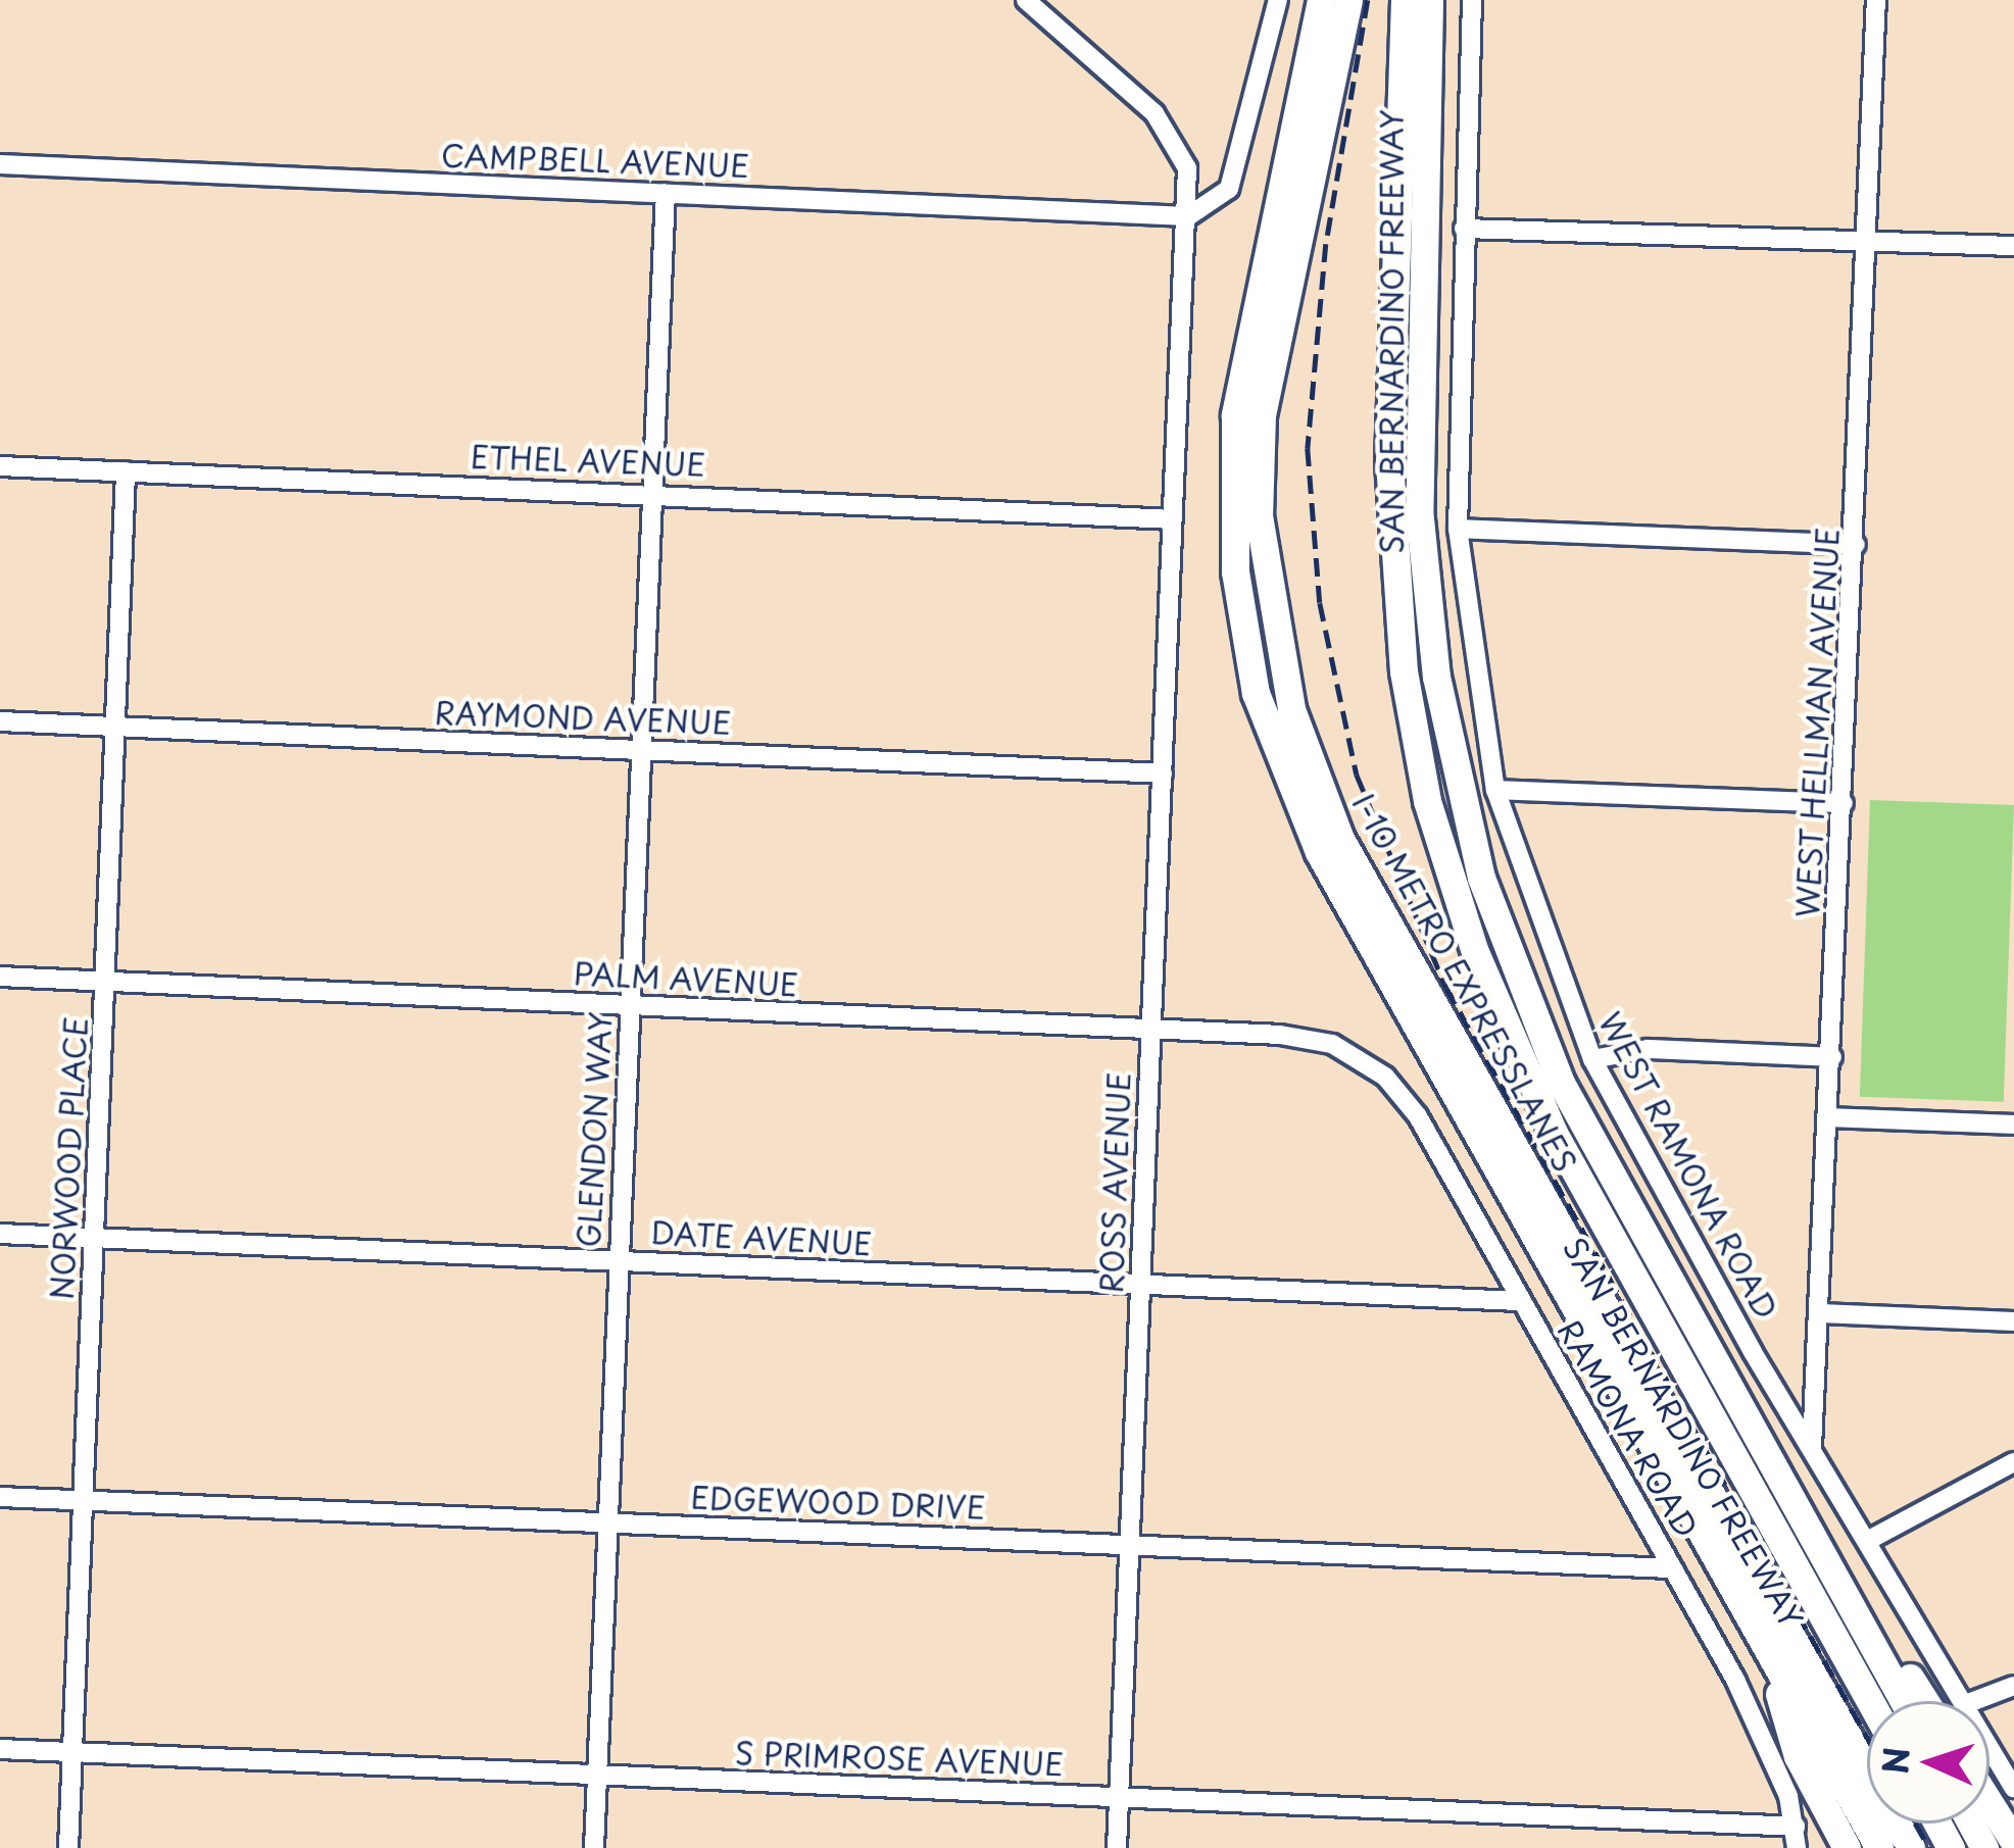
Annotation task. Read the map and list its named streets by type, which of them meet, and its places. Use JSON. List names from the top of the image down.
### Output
{
  "streets": {
    "highway": ["SAN BERNARDINO FREEWAY", "I-10 METRO EXPRESSLANES"],
    "street": [
      "CAMPBELL AVENUE",
      "ETHEL AVENUE",
      "RAYMOND AVENUE",
      "WEST HELLMAN AVENUE",
      "PALM AVENUE",
      "GLENDON WAY",
      "NORWOOD PLACE",
      "WEST RAMONA ROAD",
      "ROSS AVENUE",
      "DATE AVENUE",
      "RAMONA ROAD",
      "EDGEWOOD DRIVE",
      "S PRIMROSE AVENUE"
    ]
  },
  "crossings": [
    ["CAMPBELL AVENUE", "GLENDON WAY"],
    ["ETHEL AVENUE", "GLENDON WAY"],
    ["ETHEL AVENUE", "NORWOOD PLACE"],
    ["ETHEL AVENUE", "ROSS AVENUE"],
    ["RAYMOND AVENUE", "GLENDON WAY"],
    ["RAYMOND AVENUE", "NORWOOD PLACE"],
    ["RAYMOND AVENUE", "ROSS AVENUE"],
    ["WEST HELLMAN AVENUE", "WEST RAMONA ROAD"],
    ["PALM AVENUE", "GLENDON WAY"],
    ["PALM AVENUE", "NORWOOD PLACE"],
    ["PALM AVENUE", "ROSS AVENUE"],
    ["PALM AVENUE", "RAMONA ROAD"],
    ["GLENDON WAY", "DATE AVENUE"],
    ["GLENDON WAY", "EDGEWOOD DRIVE"],
    ["GLENDON WAY", "S PRIMROSE AVENUE"],
    ["NORWOOD PLACE", "DATE AVENUE"],
    ["NORWOOD PLACE", "EDGEWOOD DRIVE"],
    ["NORWOOD PLACE", "S PRIMROSE AVENUE"],
    ["ROSS AVENUE", "DATE AVENUE"],
    ["ROSS AVENUE", "EDGEWOOD DRIVE"],
    ["ROSS AVENUE", "S PRIMROSE AVENUE"],
    ["DATE AVENUE", "RAMONA ROAD"],
    ["RAMONA ROAD", "EDGEWOOD DRIVE"],
    ["RAMONA ROAD", "S PRIMROSE AVENUE"]
  ],
  "north": "left"
}
